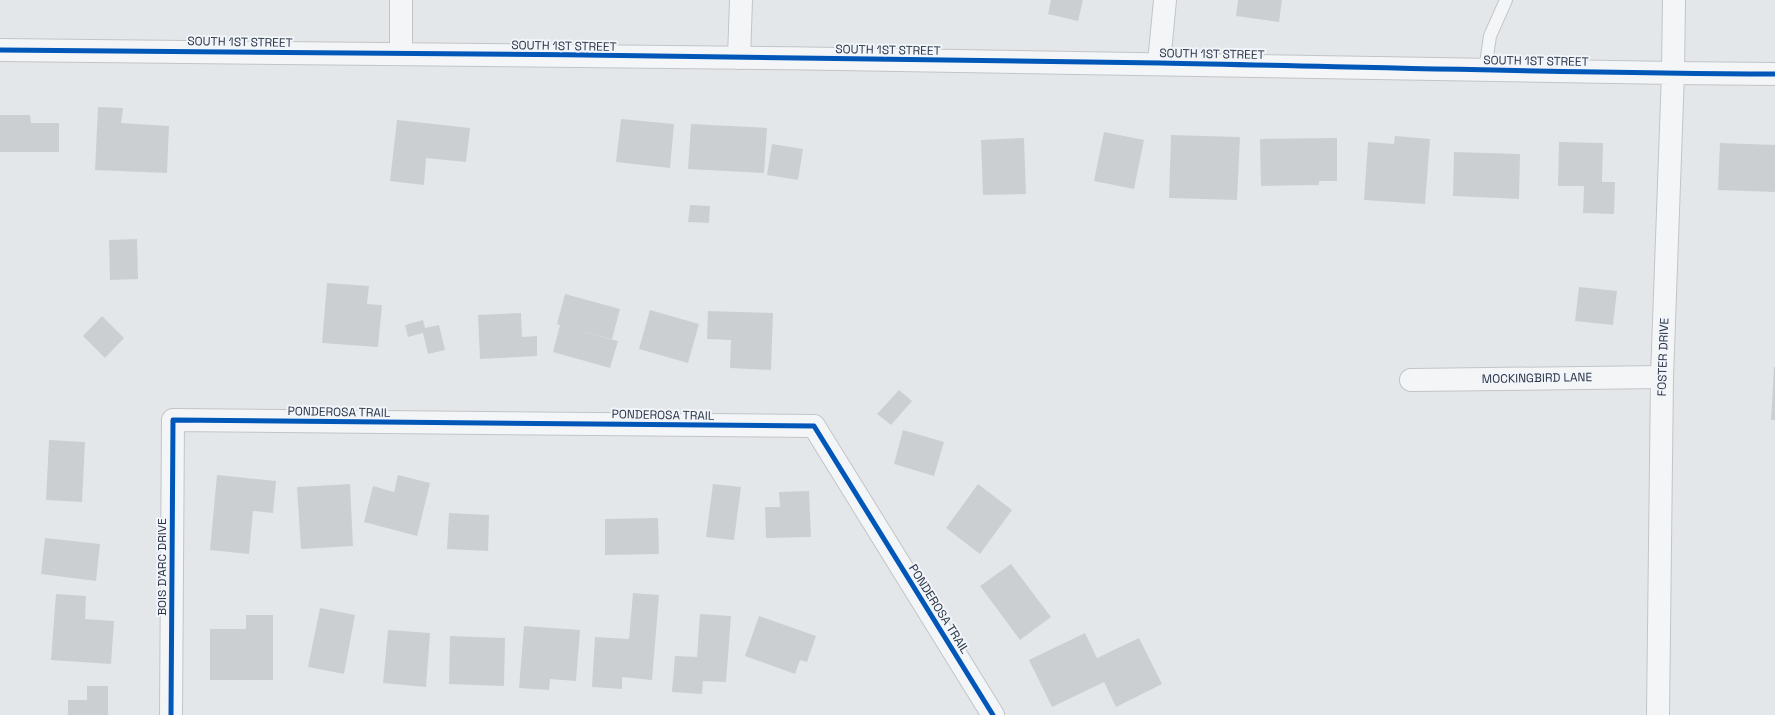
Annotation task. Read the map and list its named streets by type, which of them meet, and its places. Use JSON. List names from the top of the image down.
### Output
{
  "streets": {
    "street": [
      "SOUTH 1ST STREET",
      "FOSTER DRIVE",
      "MOCKINGBIRD LANE",
      "PONDEROSA TRAIL",
      "BOIS D'ARC DRIVE"
    ]
  },
  "crossings": [
    ["SOUTH 1ST STREET", "FOSTER DRIVE"],
    ["FOSTER DRIVE", "MOCKINGBIRD LANE"],
    ["PONDEROSA TRAIL", "BOIS D'ARC DRIVE"]
  ]
}
